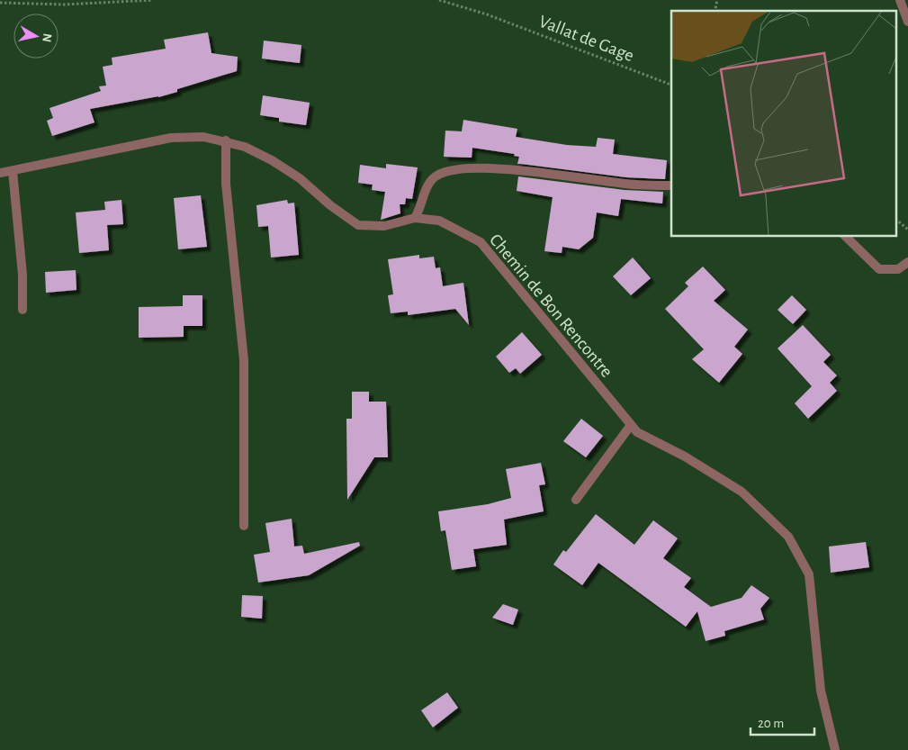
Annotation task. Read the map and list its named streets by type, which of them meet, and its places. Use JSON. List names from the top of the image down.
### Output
{
  "streets": {
    "street": ["Chemin de Bon Rencontre"],
    "path": ["Vallat de Gage"]
  },
  "scale_bar": "20 m",
  "north": "right"
}
